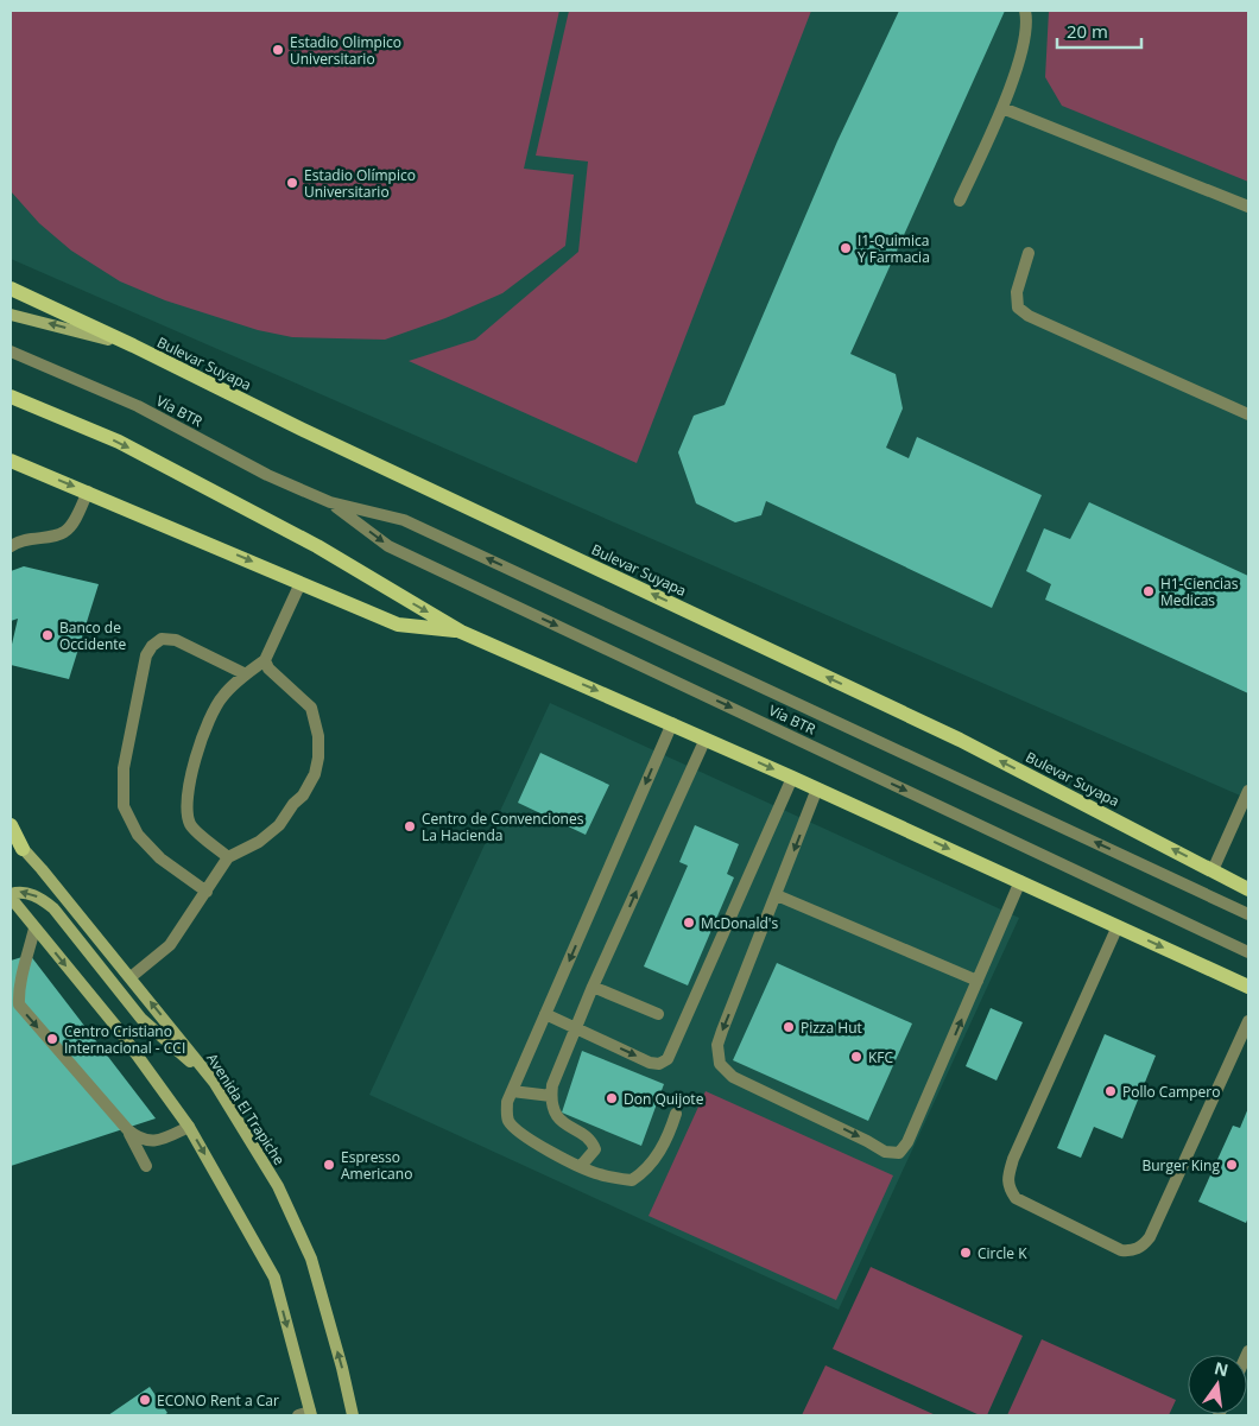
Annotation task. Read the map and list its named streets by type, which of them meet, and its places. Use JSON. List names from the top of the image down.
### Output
{
  "streets": {
    "main road": ["Bulevar Suyapa", "Avenida El Trapiche"],
    "street": ["Vía BTR"]
  },
  "places": [
    "Estadio Olimpico Universitario",
    "Estadio Olímpico Universitario",
    "I1-Quimica Y Farmacia",
    "H1-Ciencias Medicas",
    "Banco de Occidente",
    "Centro de Convenciones La Hacienda",
    "McDonald's",
    "Pizza Hut",
    "Centro Cristiano Internacional - CCI",
    "KFC",
    "Pollo Campero",
    "Don Quijote",
    "Espresso Americano",
    "Burger King",
    "Circle K",
    "ECONO Rent a Car"
  ],
  "scale_bar": "20 m",
  "north": "top"
}
